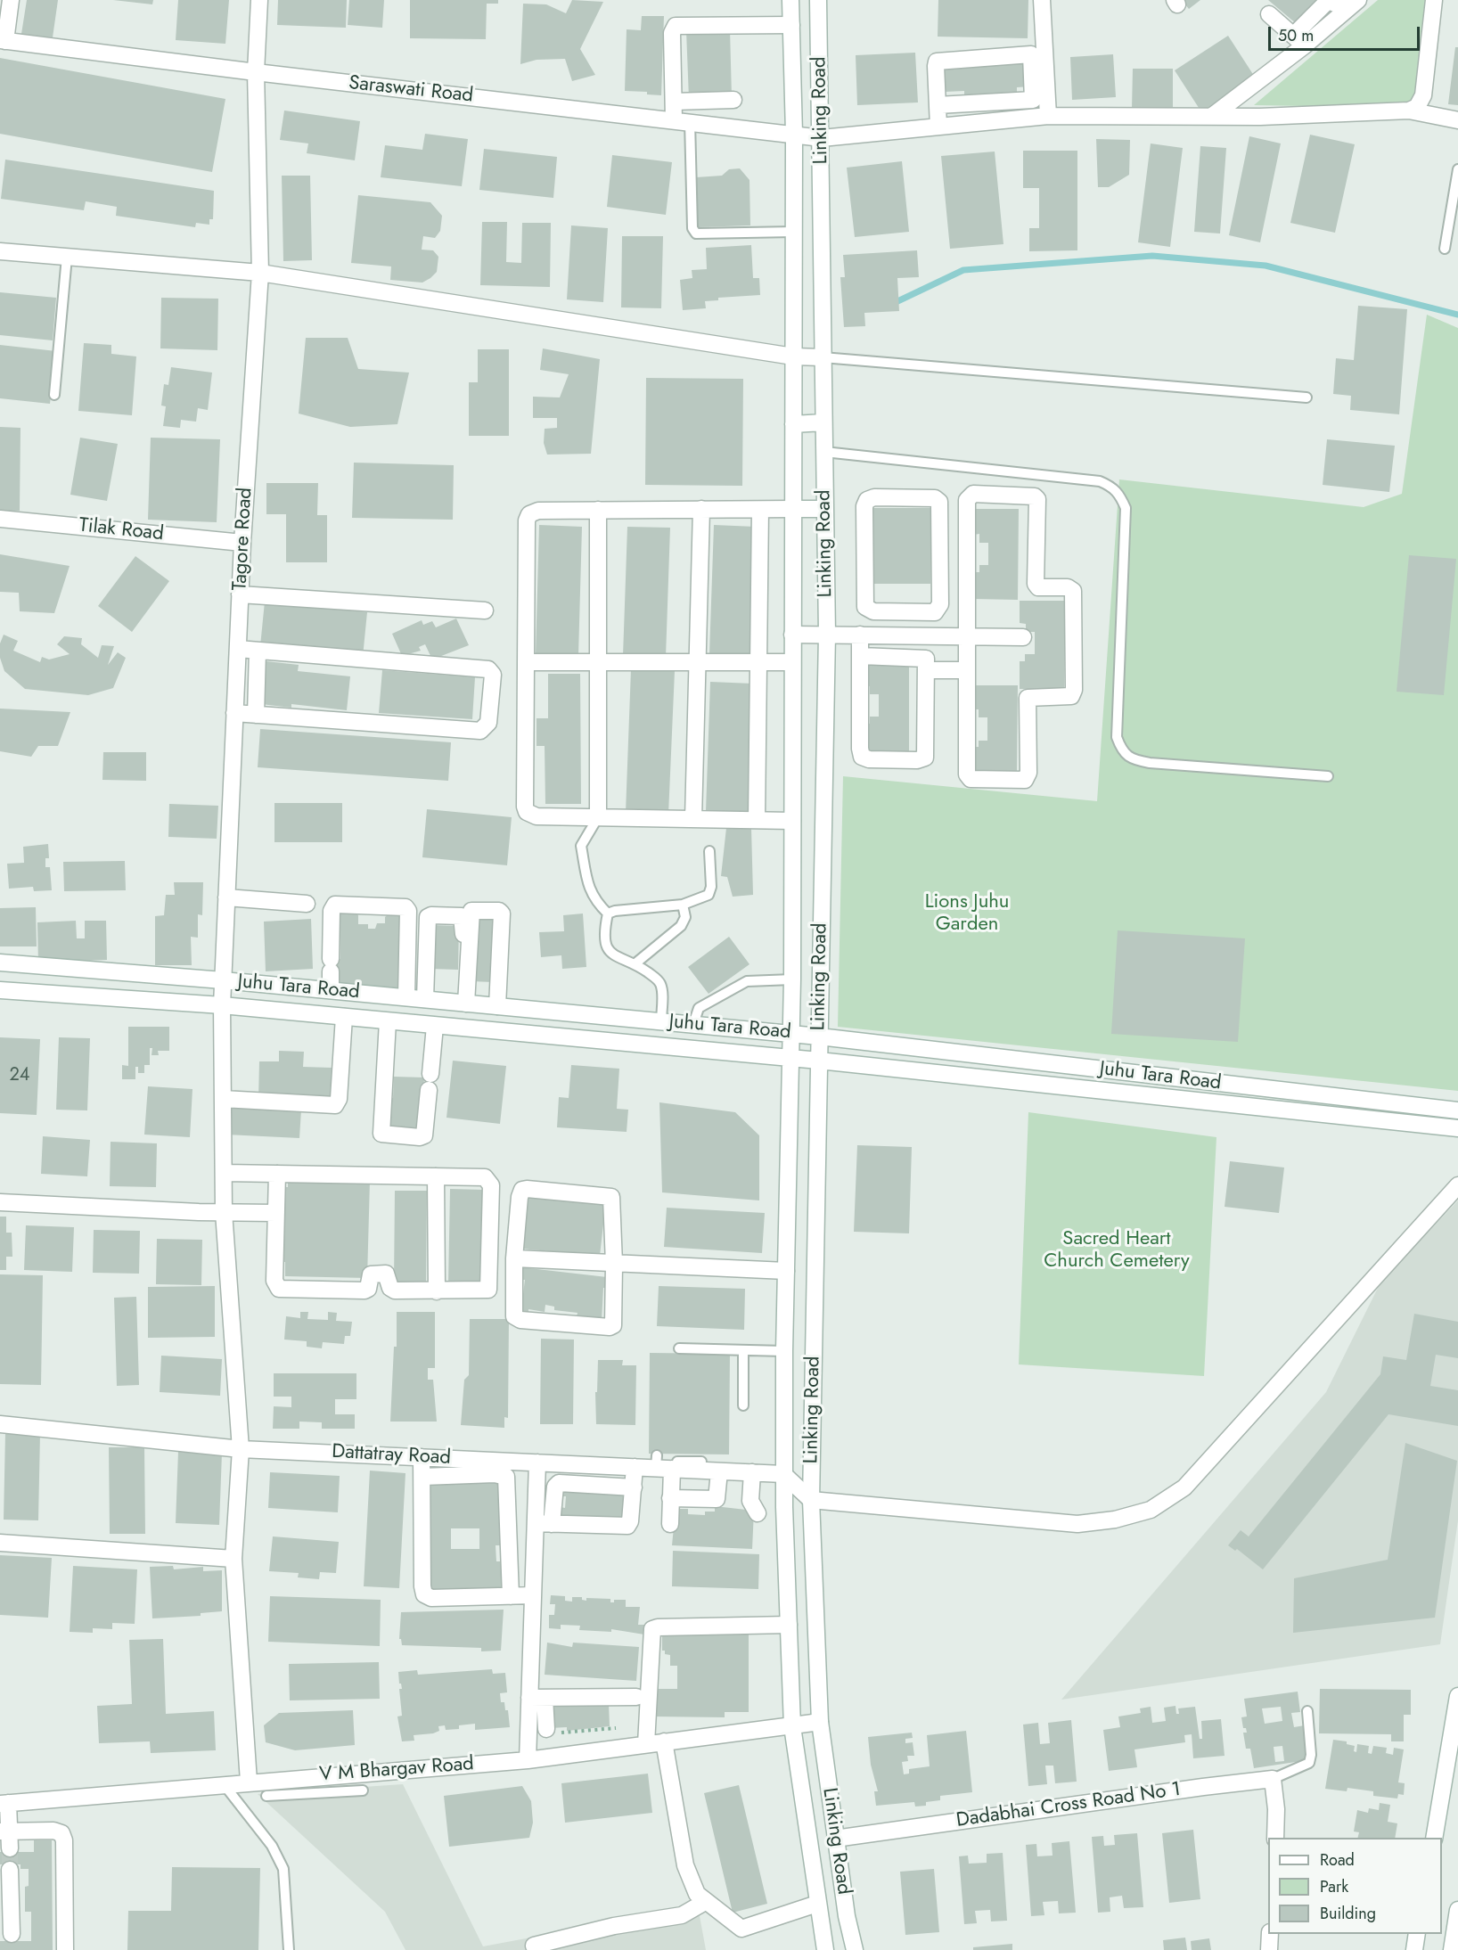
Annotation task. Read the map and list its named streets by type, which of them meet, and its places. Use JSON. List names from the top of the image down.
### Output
{
  "streets": {
    "street": [
      "Saraswati Road",
      "Linking Road",
      "Tilak Road",
      "Tagore Road",
      "Juhu Tara Road",
      "Dattatray Road",
      "V M Bhargav Road",
      "Dadabhai Cross Road No 1"
    ]
  },
  "crossings": [
    ["Saraswati Road", "Linking Road"],
    ["Saraswati Road", "Tagore Road"],
    ["Linking Road", "Juhu Tara Road"],
    ["Linking Road", "Dattatray Road"],
    ["Linking Road", "V M Bhargav Road"],
    ["Linking Road", "Dadabhai Cross Road No 1"],
    ["Tilak Road", "Tagore Road"],
    ["Tagore Road", "Juhu Tara Road"],
    ["Tagore Road", "Dattatray Road"],
    ["Tagore Road", "V M Bhargav Road"]
  ],
  "parks": ["Lions Juhu Garden", "Sacred Heart Church Cemetery"],
  "house_numbers": ["24"],
  "legend": ["Road", "Park", "Building"],
  "scale_bar": "50 m"
}
